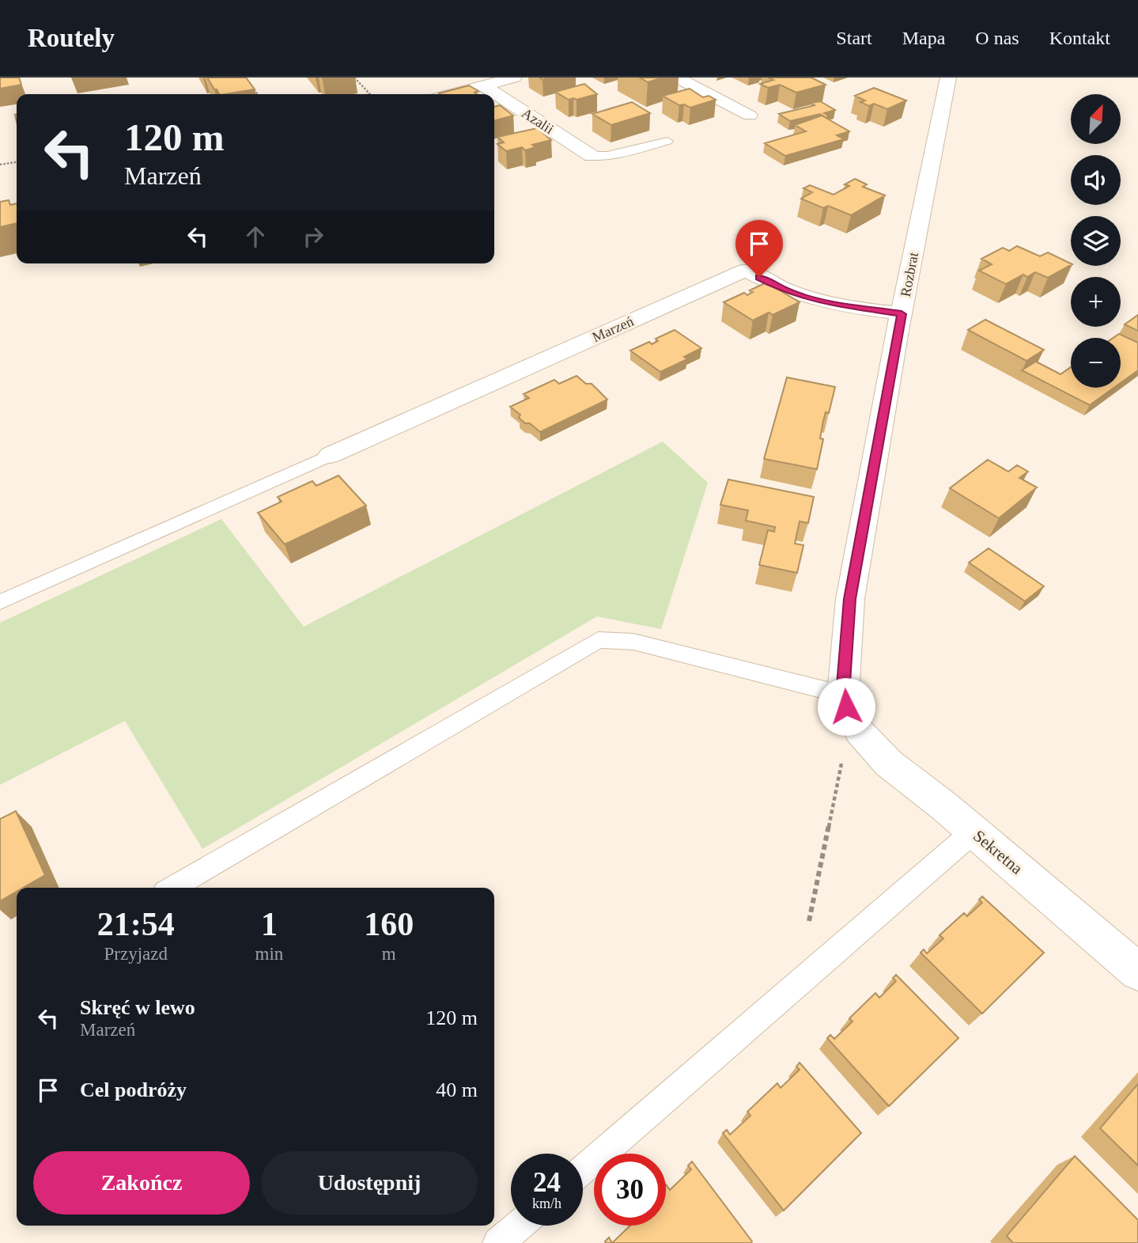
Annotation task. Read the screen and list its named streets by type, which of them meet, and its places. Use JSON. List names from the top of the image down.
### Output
{
  "streets": {
    "street": [
      "Azalii",
      "Rozbrat",
      "Marzeń",
      "Sekretna"
    ]
  },
  "crossings": [
    ["Rozbrat", "Marzeń"],
    ["Rozbrat", "Sekretna"]
  ],
  "north": "top right",
  "page": {
    "header": "Routely",
    "nav": [
      "Start",
      "Mapa",
      "O nas",
      "Kontakt"
    ],
    "map_buttons": ["+", "−"],
    "turn": ["120 m", "Marzeń"],
    "eta": [
      "21:54",
      "Przyjazd",
      "1",
      "min",
      "160",
      "m"
    ],
    "list": [
      {
        "name": "Skręć w lewo",
        "note": "Marzeń",
        "value": "120 m"
      },
      {
        "name": "Cel podróży",
        "value": "40 m"
      }
    ],
    "buttons": ["Zakończ", "Udostępnij"],
    "speed": "24 km/h",
    "limit": "30"
  }
}
